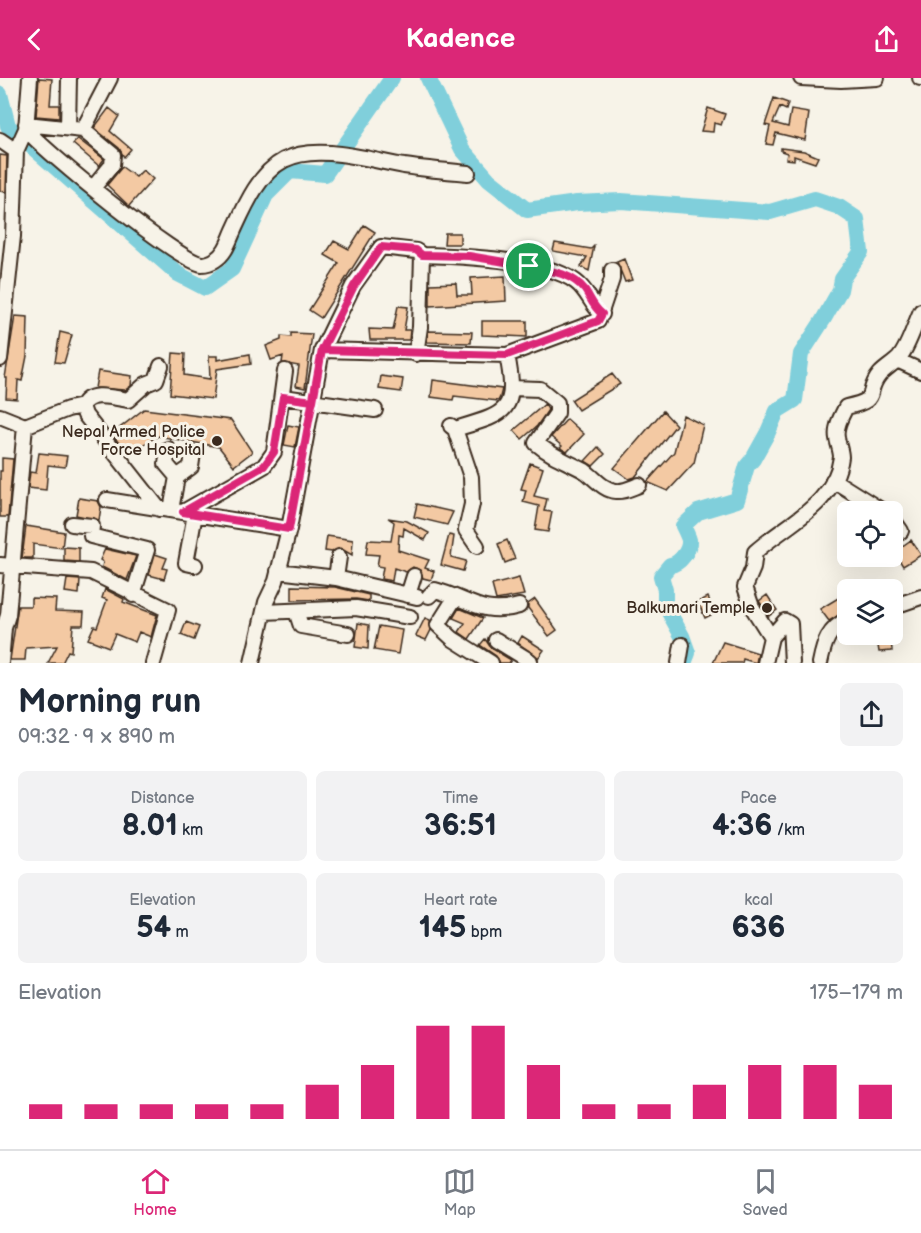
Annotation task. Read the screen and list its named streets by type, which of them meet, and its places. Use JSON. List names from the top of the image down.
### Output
{
  "places": ["Nepal Armed Police Force Hospital", "Balkumari Temple"],
  "page": {
    "header": "Kadence",
    "heading": ["Morning run", "09:32 · 9 × 890 m"],
    "stats": [
      ["Distance", "8.01 km"],
      ["Time", "36:51"],
      ["Pace", "4:36 /km"],
      ["Elevation", "54 m"],
      ["Heart rate", "145 bpm"],
      ["kcal", "636"]
    ],
    "chart": ["Elevation", "175–179 m"],
    "tabs": ["Home", "Map", "Saved"]
  }
}
